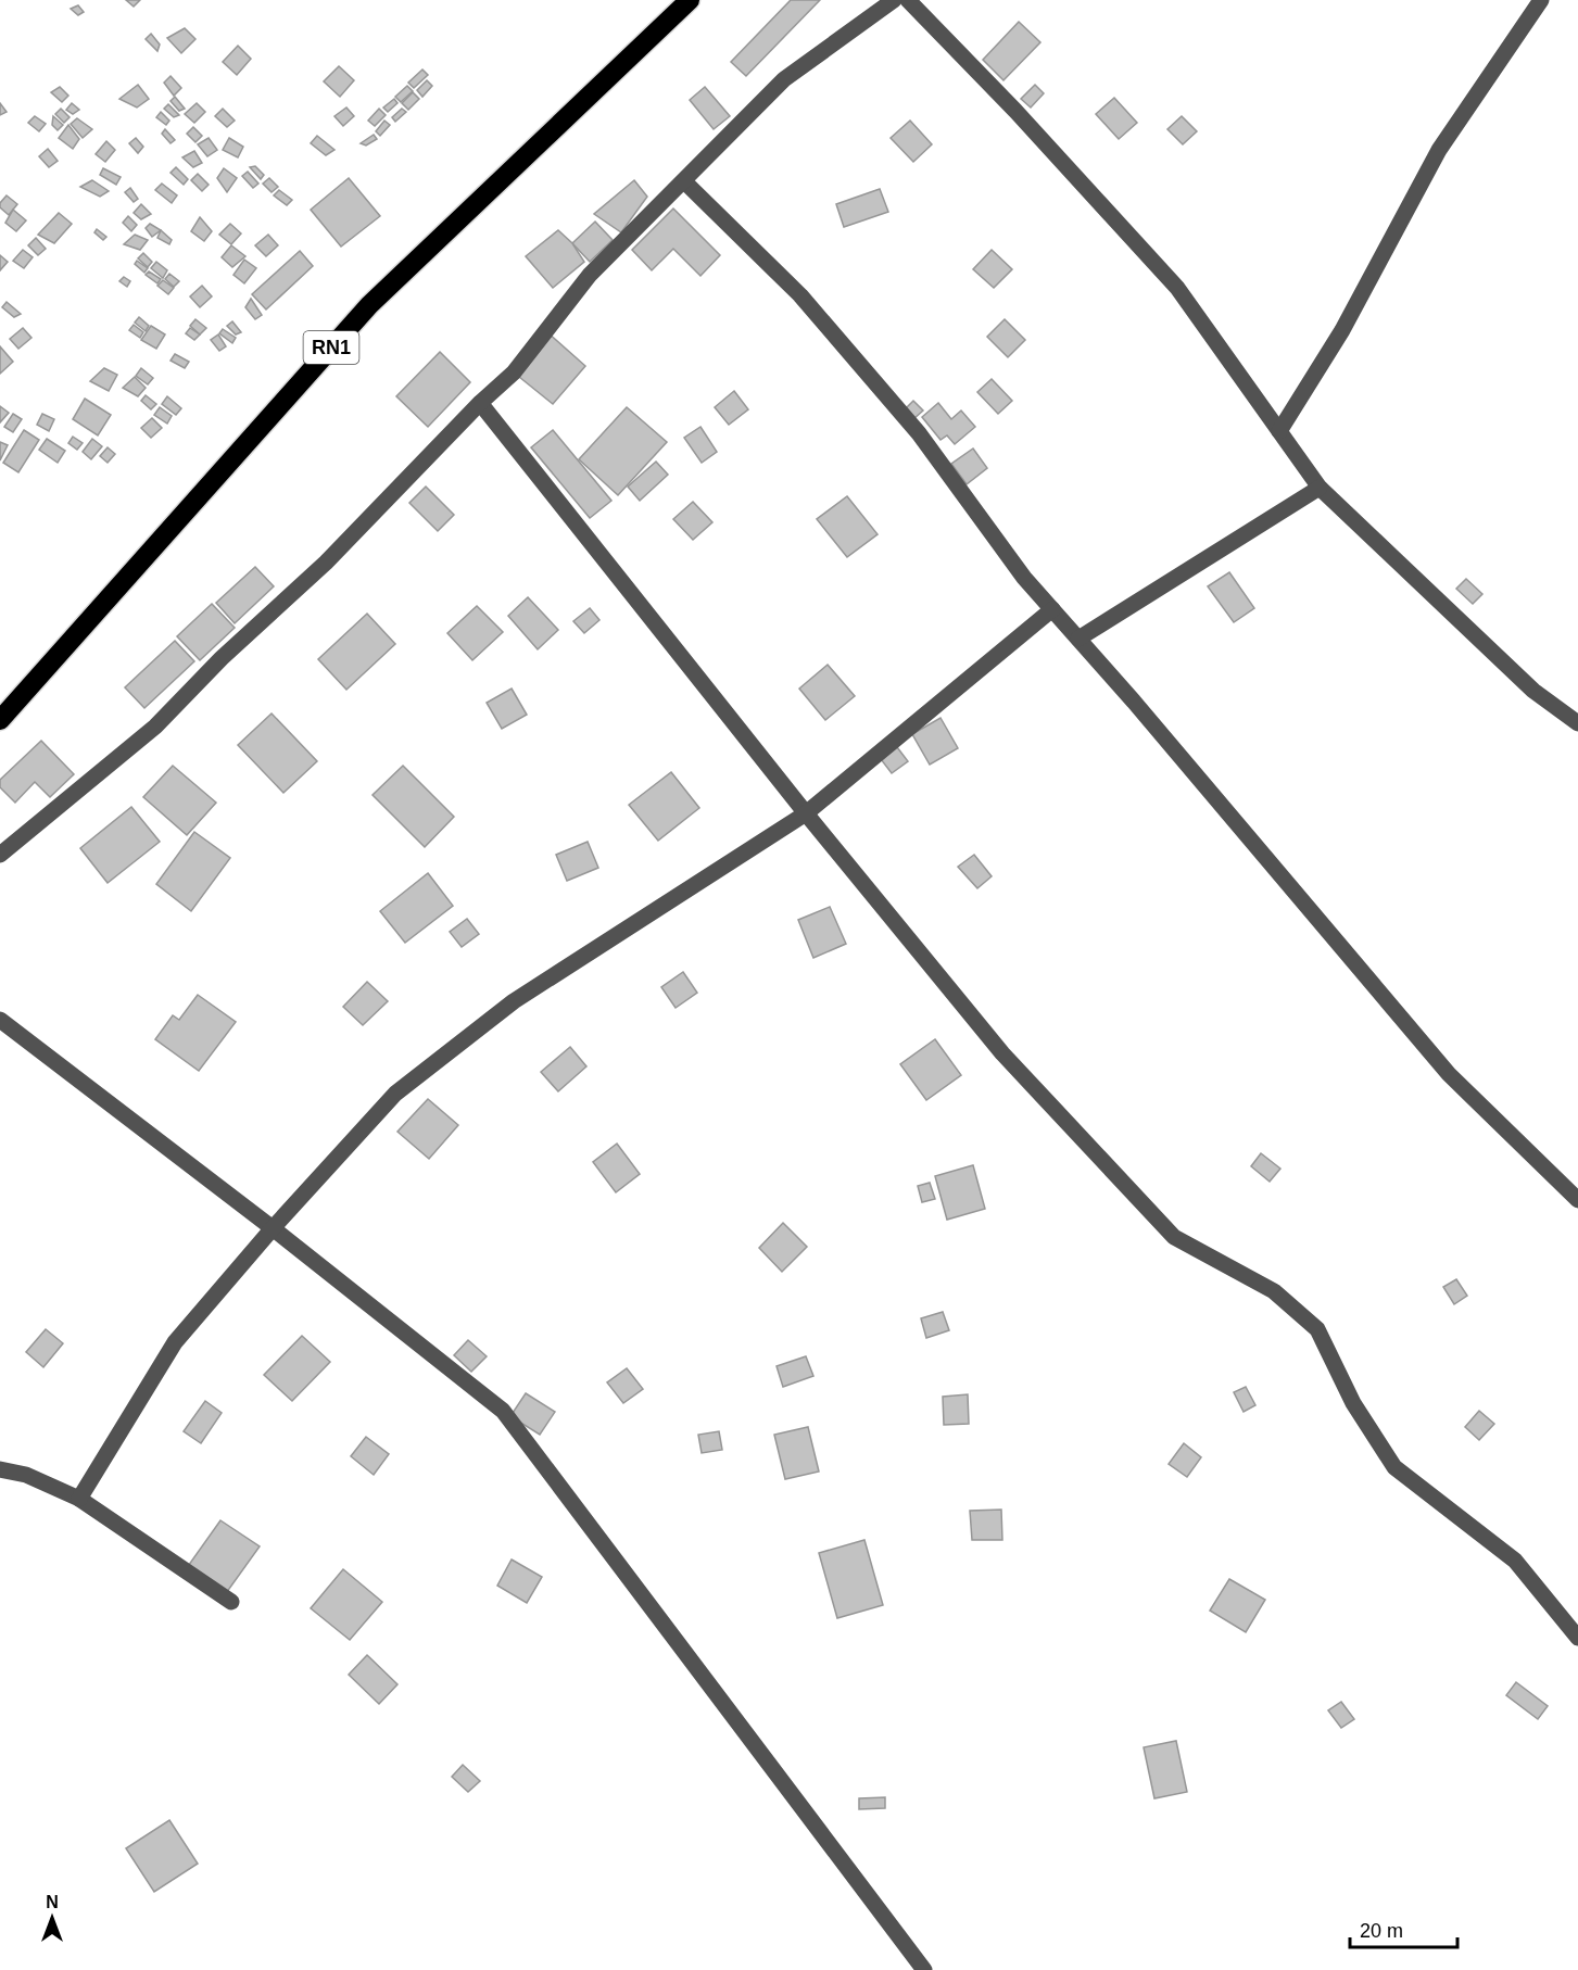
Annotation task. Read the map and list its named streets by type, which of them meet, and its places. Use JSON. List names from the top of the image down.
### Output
{
  "streets": {
    "highway": ["RN1"]
  },
  "scale_bar": "20 m",
  "north": "top"
}
